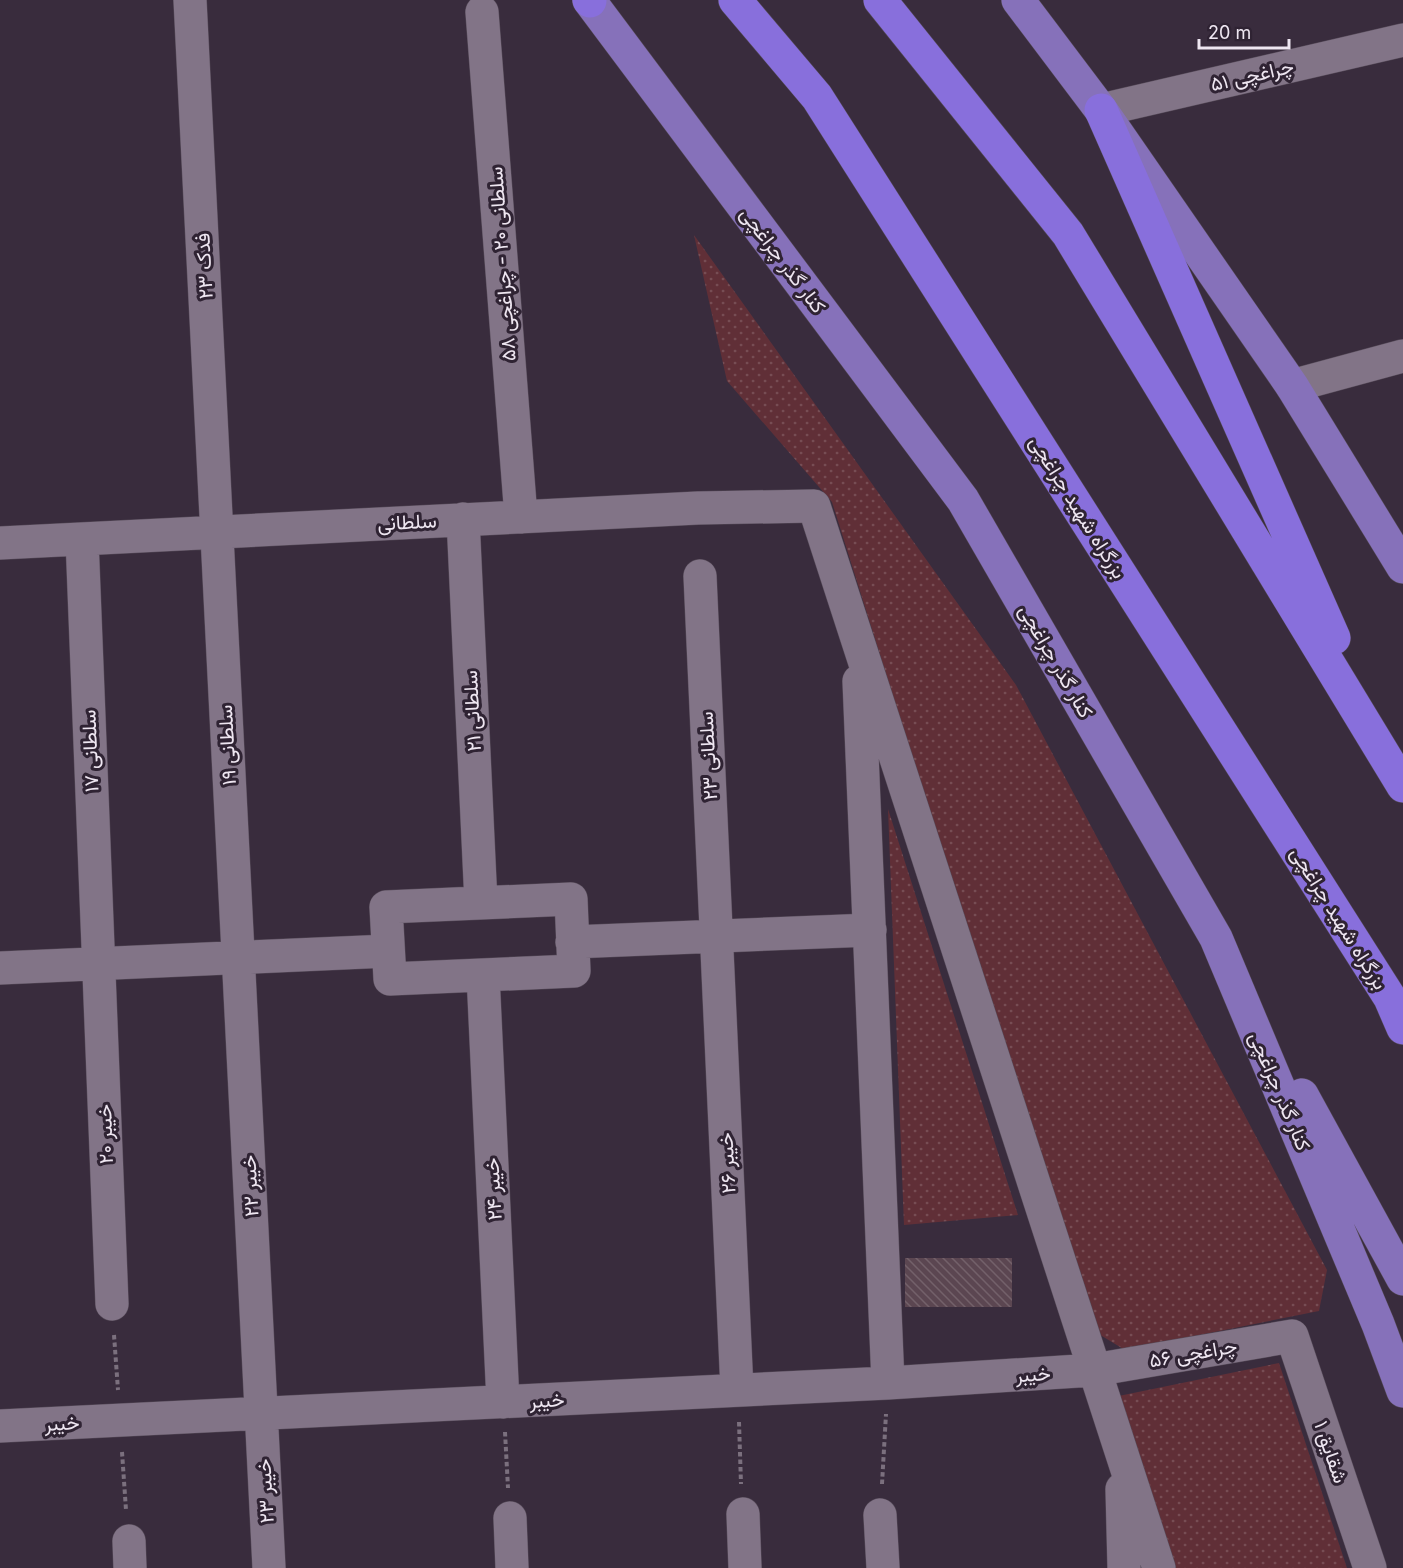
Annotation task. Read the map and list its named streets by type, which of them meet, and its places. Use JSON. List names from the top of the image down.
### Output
{
  "streets": {
    "highway": ["بزرگراه شهید چراغچی"],
    "main road": ["کنار گذر چراغچی"],
    "street": [
      "چراغچی ۵۱",
      "سلطانی ۲۰ - چراغچی ۵۸",
      "فدک ۲۳",
      "سلطانی",
      "سلطانی ۲۱",
      "سلطانی ۱۹",
      "سلطانی ۱۷",
      "سلطانی ۲۳",
      "خیبر ۲۰",
      "خیبر ۲۶",
      "خیبر ۲۲",
      "خیبر ۲۴",
      "چراغچی ۵۶",
      "خیبر",
      "شقایق ۱",
      "خیبر ۲۳"
    ]
  },
  "crossings": [
    ["سلطانی ۲۰ - چراغچی ۵۸", "سلطانی"],
    ["فدک ۲۳", "سلطانی"],
    ["فدک ۲۳", "سلطانی ۱۹"],
    ["سلطانی", "سلطانی ۲۱"],
    ["سلطانی", "سلطانی ۱۹"],
    ["سلطانی", "سلطانی ۱۷"],
    ["سلطانی ۱۹", "خیبر ۲۲"],
    ["سلطانی ۱۷", "خیبر ۲۰"],
    ["سلطانی ۲۳", "خیبر ۲۶"],
    ["خیبر ۲۶", "خیبر"],
    ["خیبر ۲۲", "خیبر"],
    ["خیبر ۲۲", "خیبر ۲۳"],
    ["خیبر ۲۴", "خیبر"],
    ["چراغچی ۵۶", "خیبر"],
    ["چراغچی ۵۶", "شقایق ۱"],
    ["خیبر", "خیبر ۲۳"]
  ],
  "scale_bar": "20 m"
}
